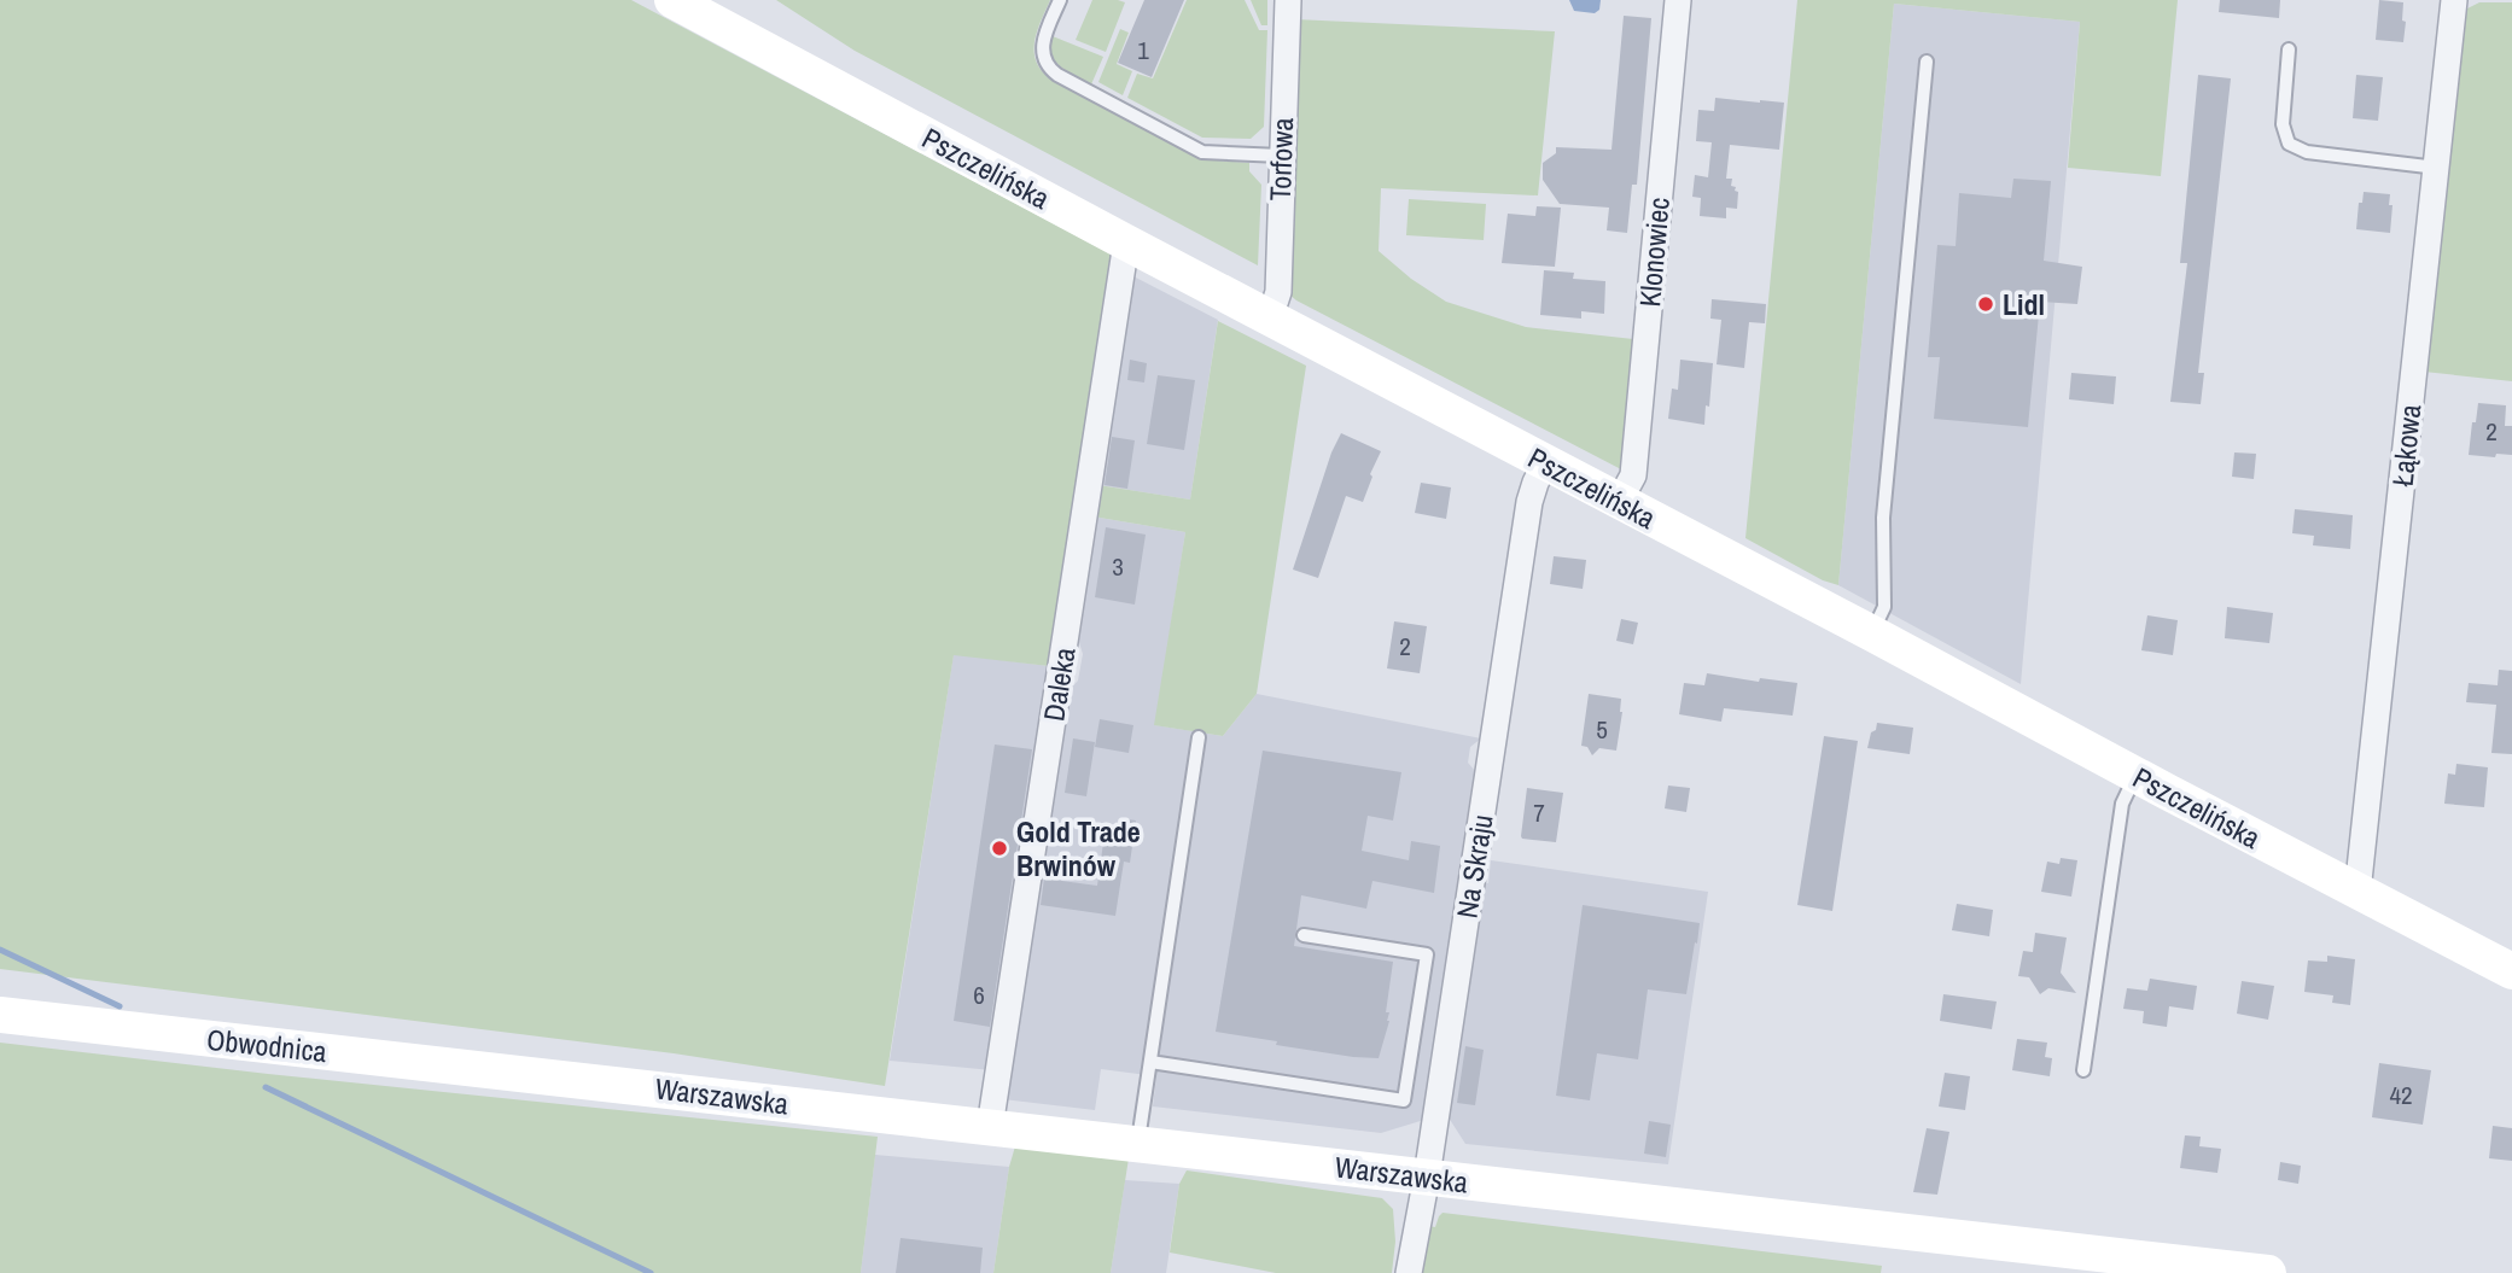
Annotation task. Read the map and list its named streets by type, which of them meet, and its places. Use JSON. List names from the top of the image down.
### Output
{
  "streets": {
    "main road": ["Pszczelińska", "Obwodnica", "Warszawska"],
    "street": [
      "Torfowa",
      "Klonowiec",
      "Łąkowa",
      "Daleka",
      "Na Skraju"
    ]
  },
  "crossings": [
    ["Torfowa", "Pszczelińska"],
    ["Pszczelińska", "Klonowiec"],
    ["Pszczelińska", "Łąkowa"],
    ["Pszczelińska", "Daleka"],
    ["Pszczelińska", "Na Skraju"],
    ["Daleka", "Warszawska"],
    ["Na Skraju", "Warszawska"],
    ["Obwodnica", "Warszawska"]
  ],
  "places": ["Lidl", "Gold Trade Brwinów"],
  "house_numbers": [
    "1",
    "2",
    "3",
    "2",
    "5",
    "7",
    "6",
    "42"
  ]
}
